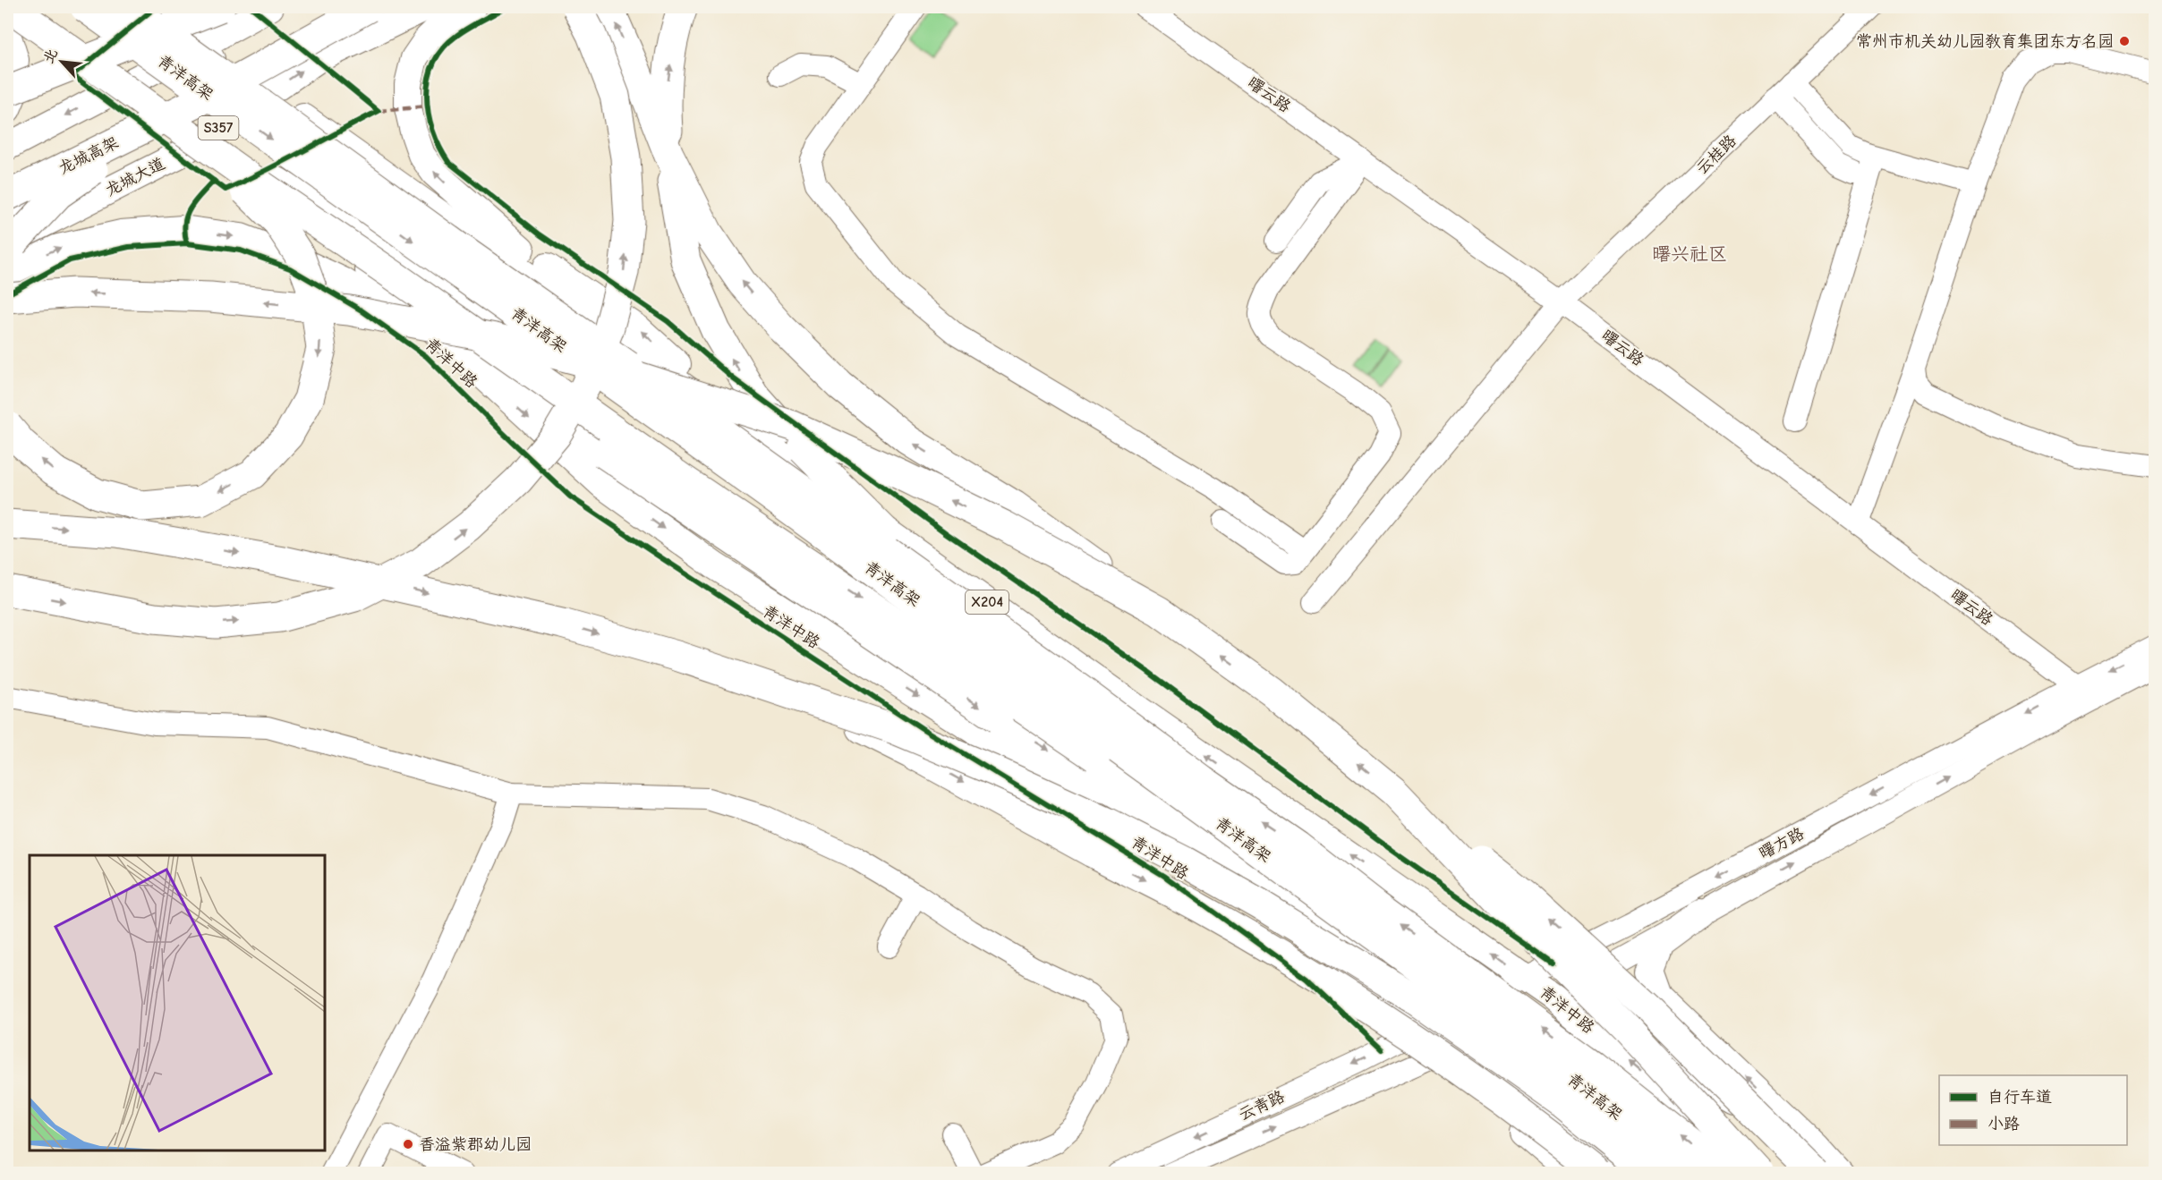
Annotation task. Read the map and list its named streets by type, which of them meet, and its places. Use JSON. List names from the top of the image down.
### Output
{
  "streets": {
    "highway": ["青洋高架", "龙城高架"],
    "main road": [
      "S357",
      "龙城大道",
      "青洋中路",
      "X204"
    ],
    "street": [
      "曙云路",
      "云桂路",
      "曙方路",
      "云青路"
    ]
  },
  "crossings": [
    ["曙云路", "云桂路"],
    ["曙云路", "曙方路"],
    ["龙城大道", "青洋中路"],
    ["青洋中路", "X204"],
    ["青洋中路", "曙方路"],
    ["曙方路", "云青路"]
  ],
  "one_way": ["龙城大道"],
  "districts": ["曙兴社区"],
  "places": ["常州市机关幼儿园教育集团东方名园", "香溢紫郡幼儿园"],
  "legend": ["自行车道", "小路"],
  "north": "top left"
}
